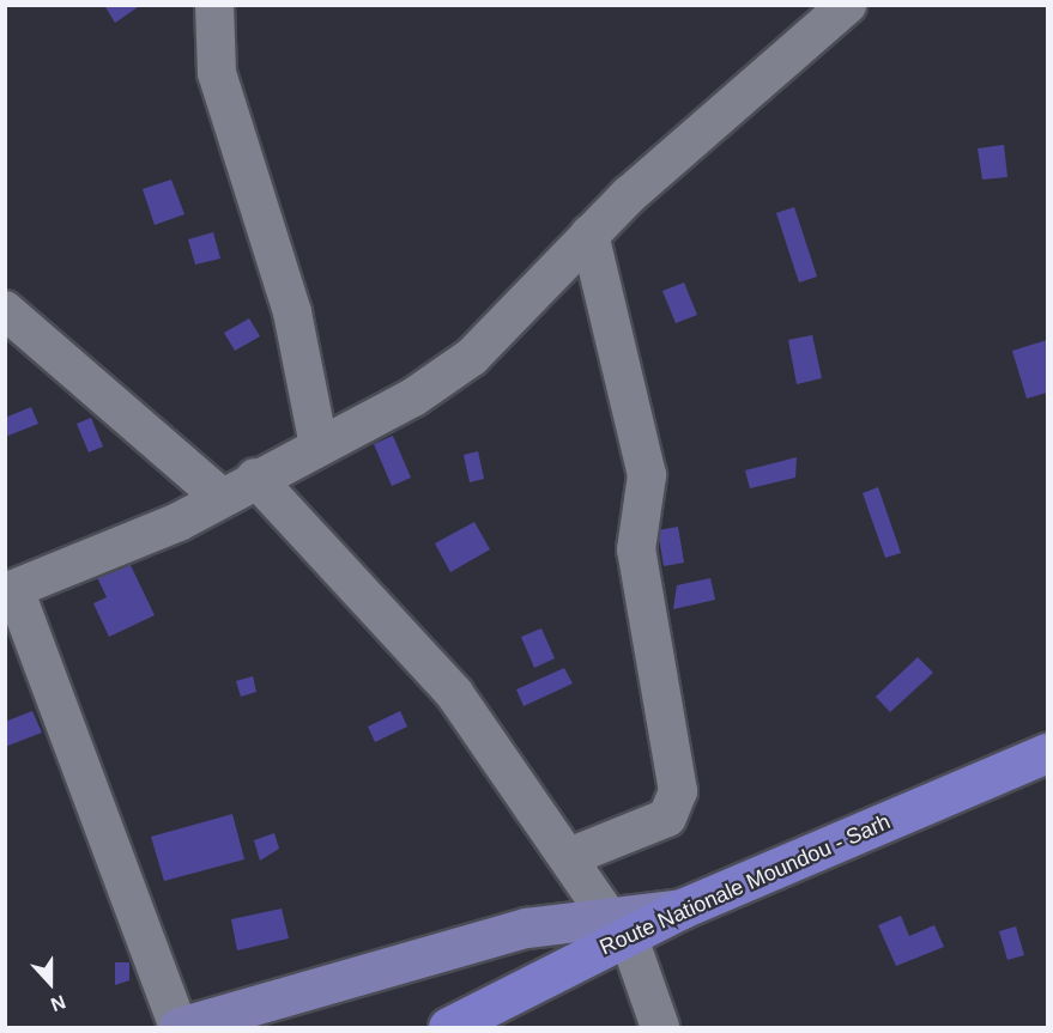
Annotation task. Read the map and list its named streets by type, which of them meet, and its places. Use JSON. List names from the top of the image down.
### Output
{
  "streets": {
    "highway": ["Route Nationale Moundou - Sarh"]
  },
  "north": "bottom"
}
